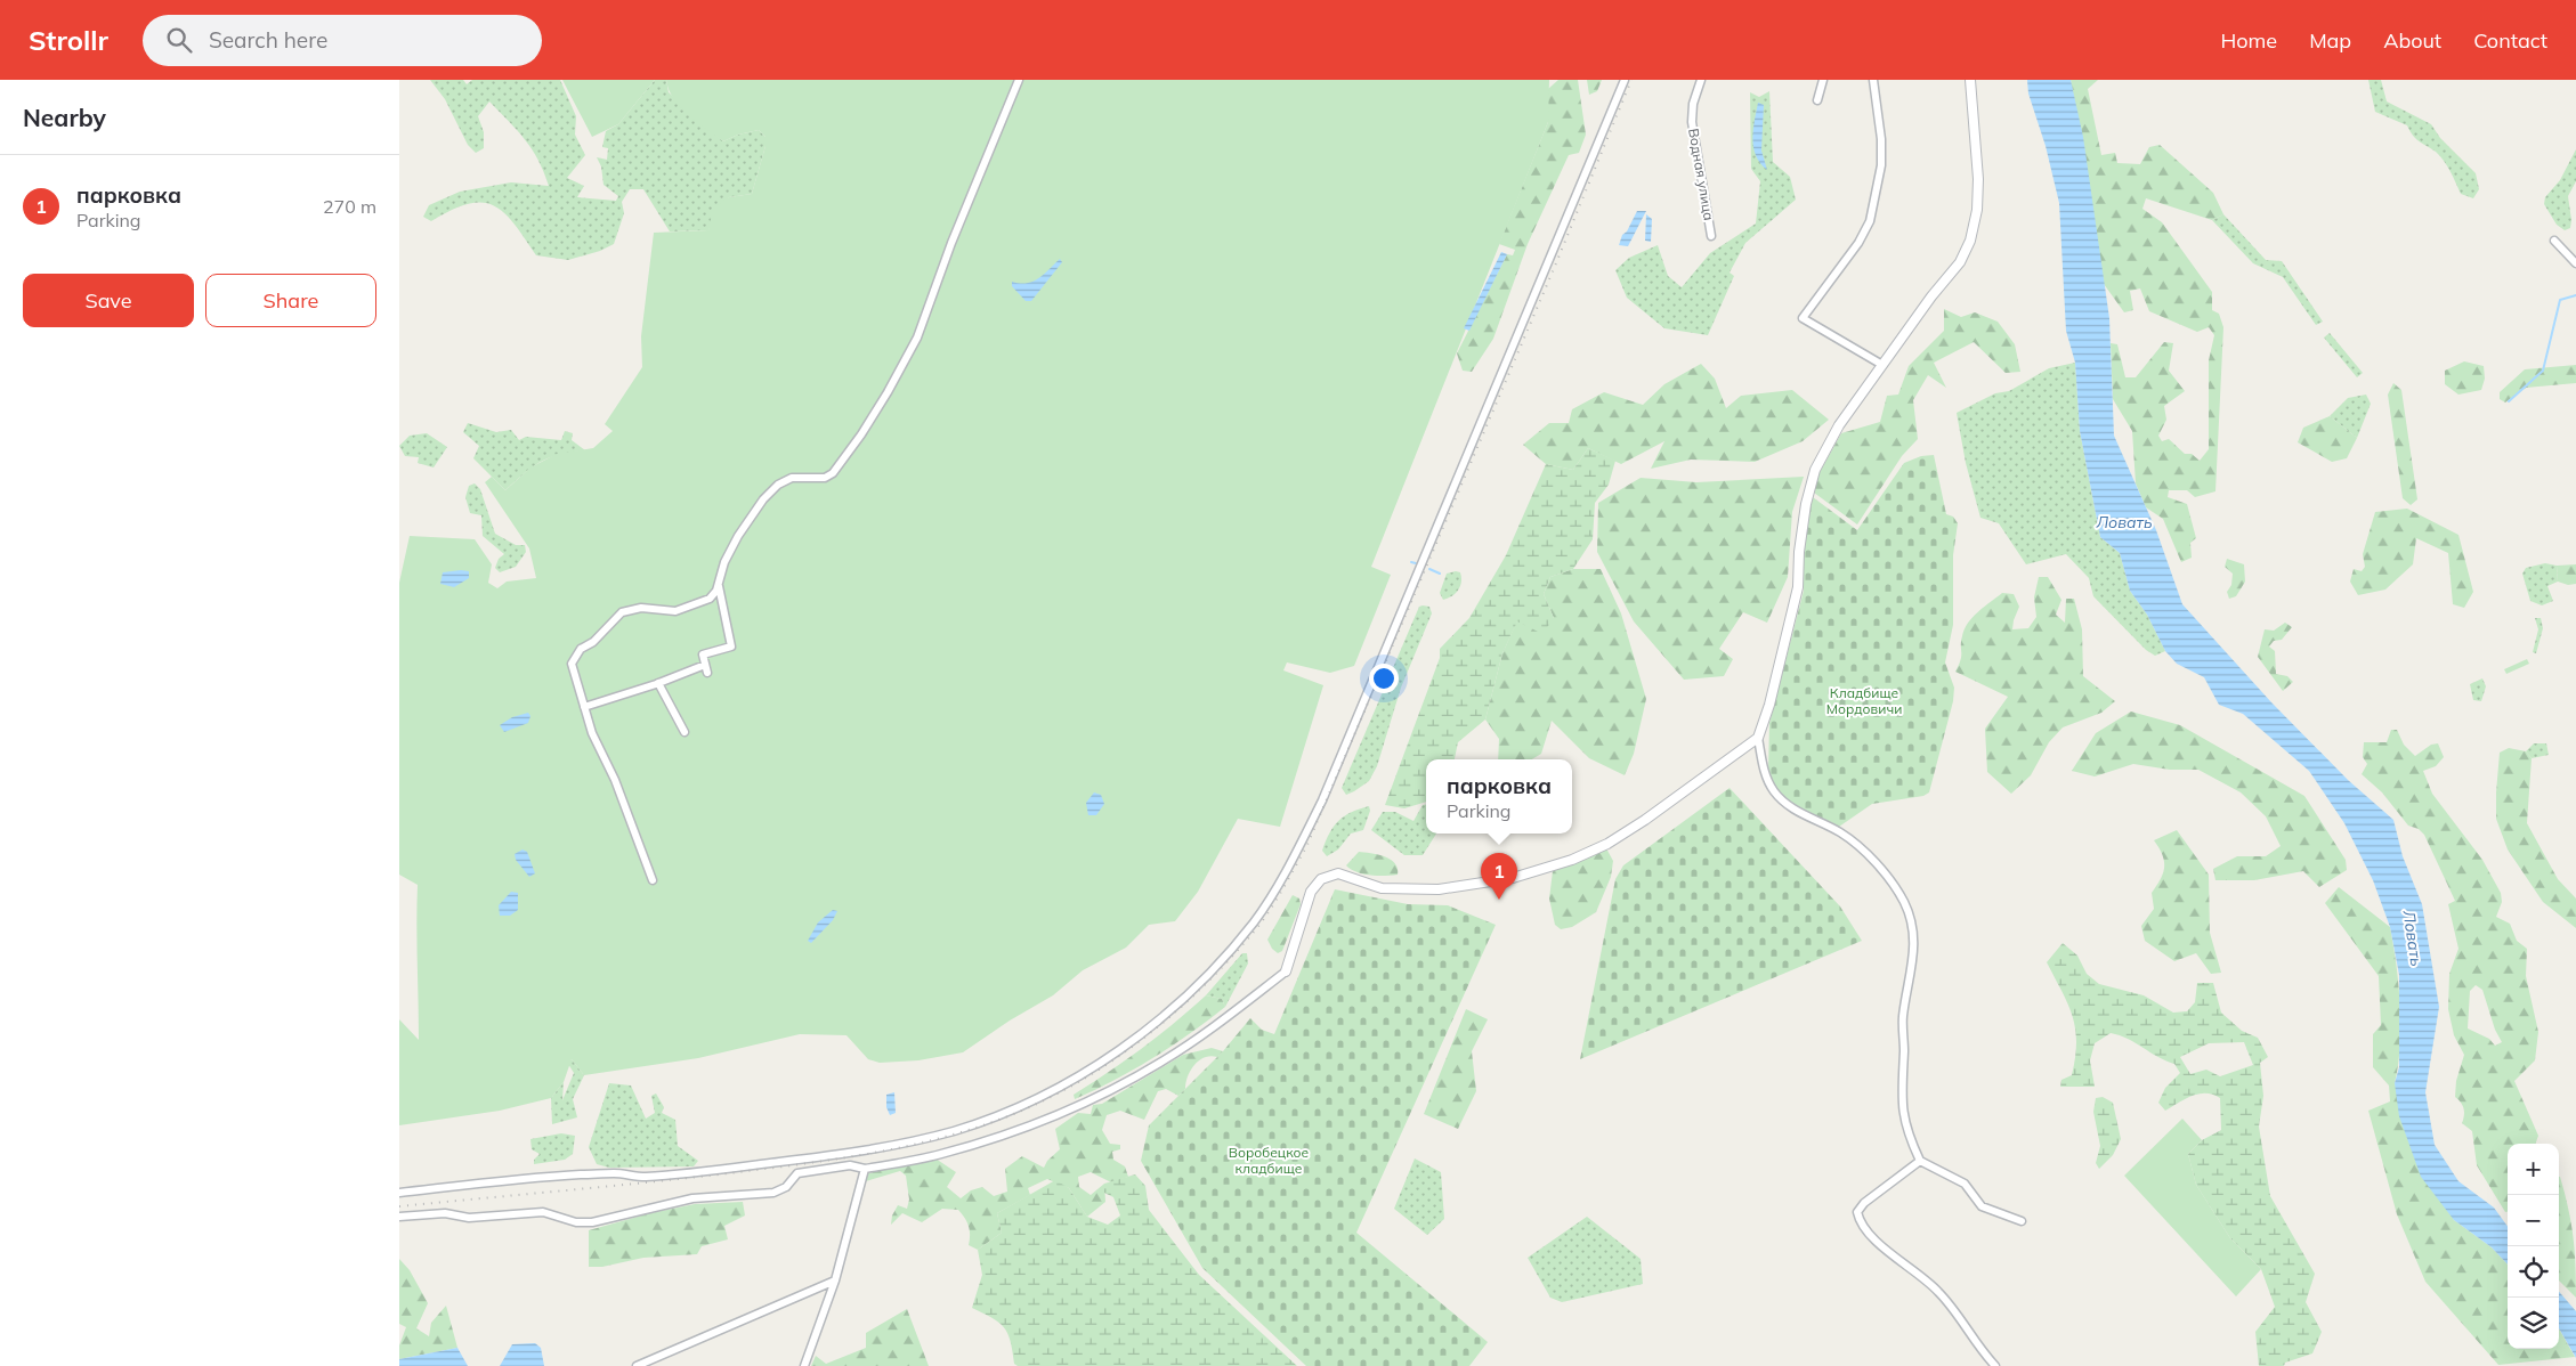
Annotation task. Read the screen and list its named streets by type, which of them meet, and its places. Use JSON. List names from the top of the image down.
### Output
{
  "streets": {
    "street": ["Водная улица"]
  },
  "water": ["Ловать"],
  "parks": ["Кладбище Мордовичи", "Воробецкое кладбище"],
  "page": {
    "header": "Strollr",
    "search": "Search here",
    "nav": [
      "Home",
      "Map",
      "About",
      "Contact"
    ],
    "heading": "Nearby",
    "list": [
      {
        "mark": "1",
        "name": "парковка",
        "note": "Parking",
        "value": "270 m"
      }
    ],
    "buttons": ["Save", "Share"],
    "popup": ["парковка", "Parking"],
    "pins": "1",
    "map_buttons": ["+", "−"]
  }
}
